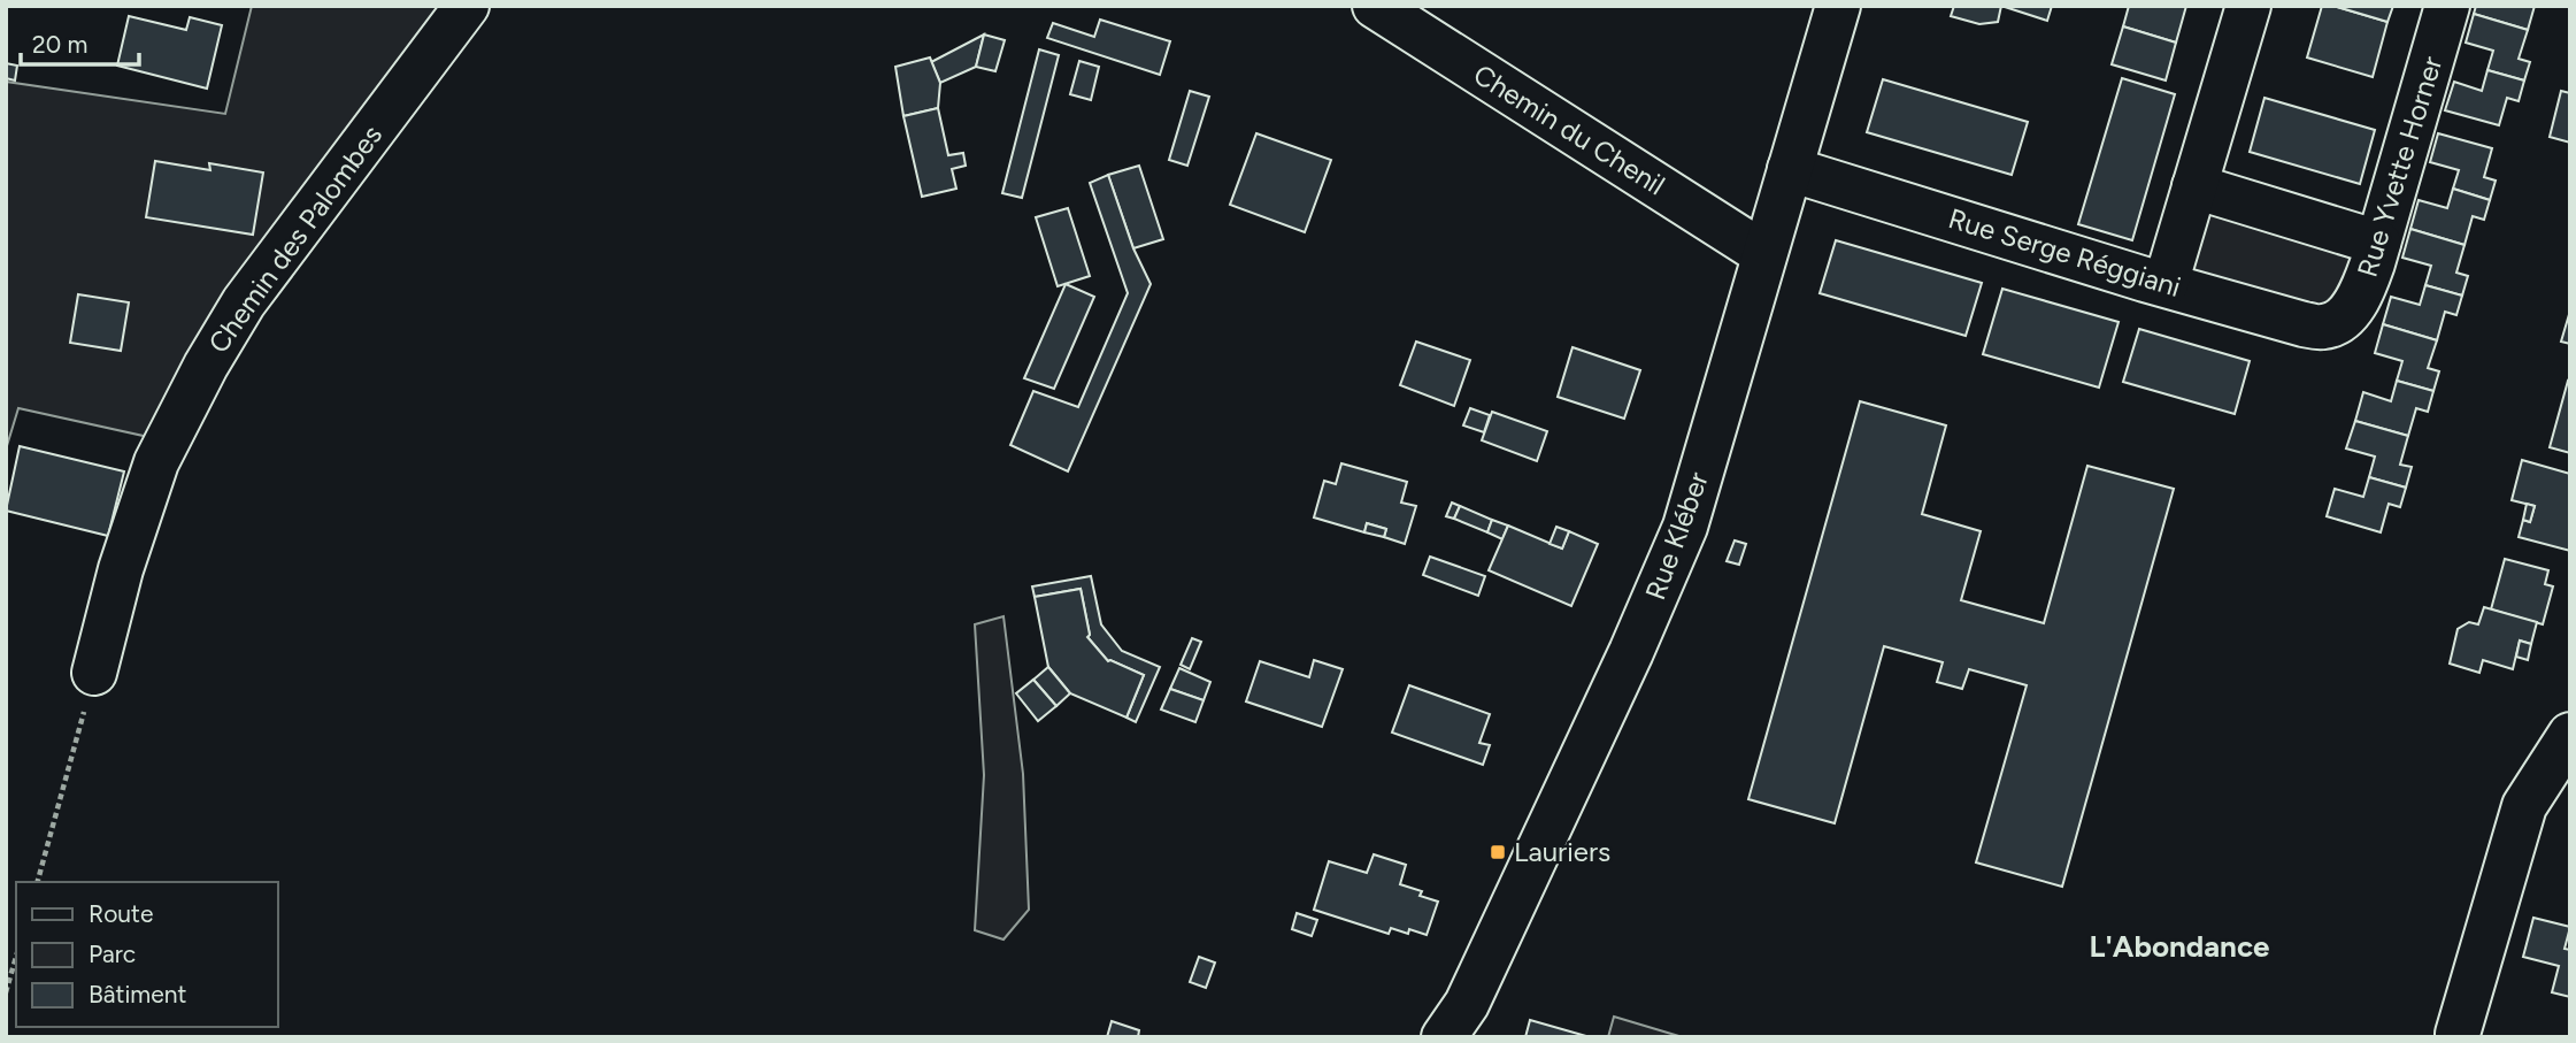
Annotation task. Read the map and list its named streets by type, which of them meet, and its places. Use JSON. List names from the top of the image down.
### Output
{
  "streets": {
    "street": [
      "Chemin du Chenil",
      "Rue Yvette Horner",
      "Chemin des Palombes",
      "Rue Serge Réggiani",
      "Rue Kléber"
    ]
  },
  "crossings": [
    ["Chemin du Chenil", "Rue Kléber"],
    ["Rue Yvette Horner", "Rue Serge Réggiani"],
    ["Rue Serge Réggiani", "Rue Kléber"]
  ],
  "districts": ["L'Abondance"],
  "places": {
    "transit": ["Lauriers"]
  },
  "legend": ["Route", "Parc", "Bâtiment"],
  "scale_bar": "20 m"
}
